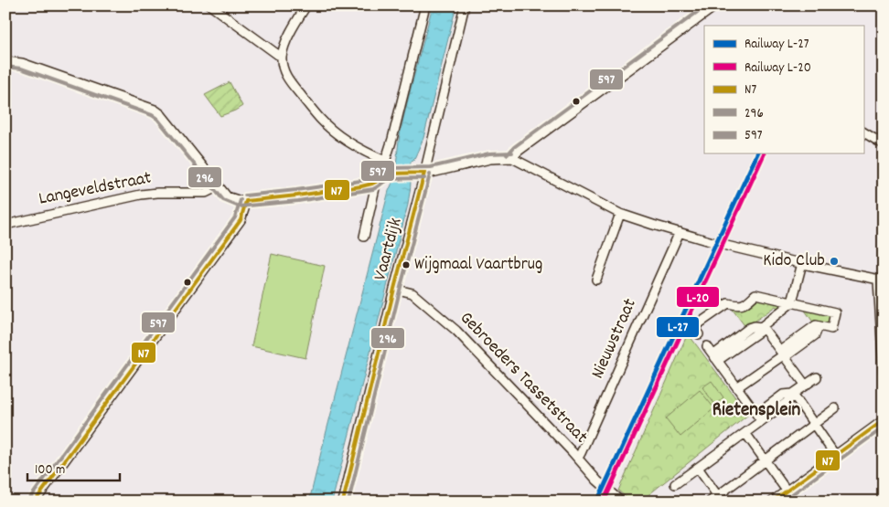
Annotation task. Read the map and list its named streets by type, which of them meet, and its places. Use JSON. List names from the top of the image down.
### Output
{
  "streets": {
    "street": [
      "Langeveldstraat",
      "Vaartdijk",
      "Nieuwstraat",
      "Gebroeders Tassetstraat"
    ]
  },
  "crossings": [
    ["Vaartdijk", "Gebroeders Tassetstraat"],
    ["Nieuwstraat", "Gebroeders Tassetstraat"]
  ],
  "districts": ["Rietensplein"],
  "places": ["Kido Club", "Wijgmaal Vaartbrug"],
  "lines": [
    "transit line 597",
    "transit line 296",
    "rail line L-27",
    "rail line L-20",
    "transit line N7"
  ],
  "legend": [
    "Railway L-27",
    "Railway L-20",
    "N7",
    "296",
    "597"
  ],
  "scale_bar": "100 m"
}
